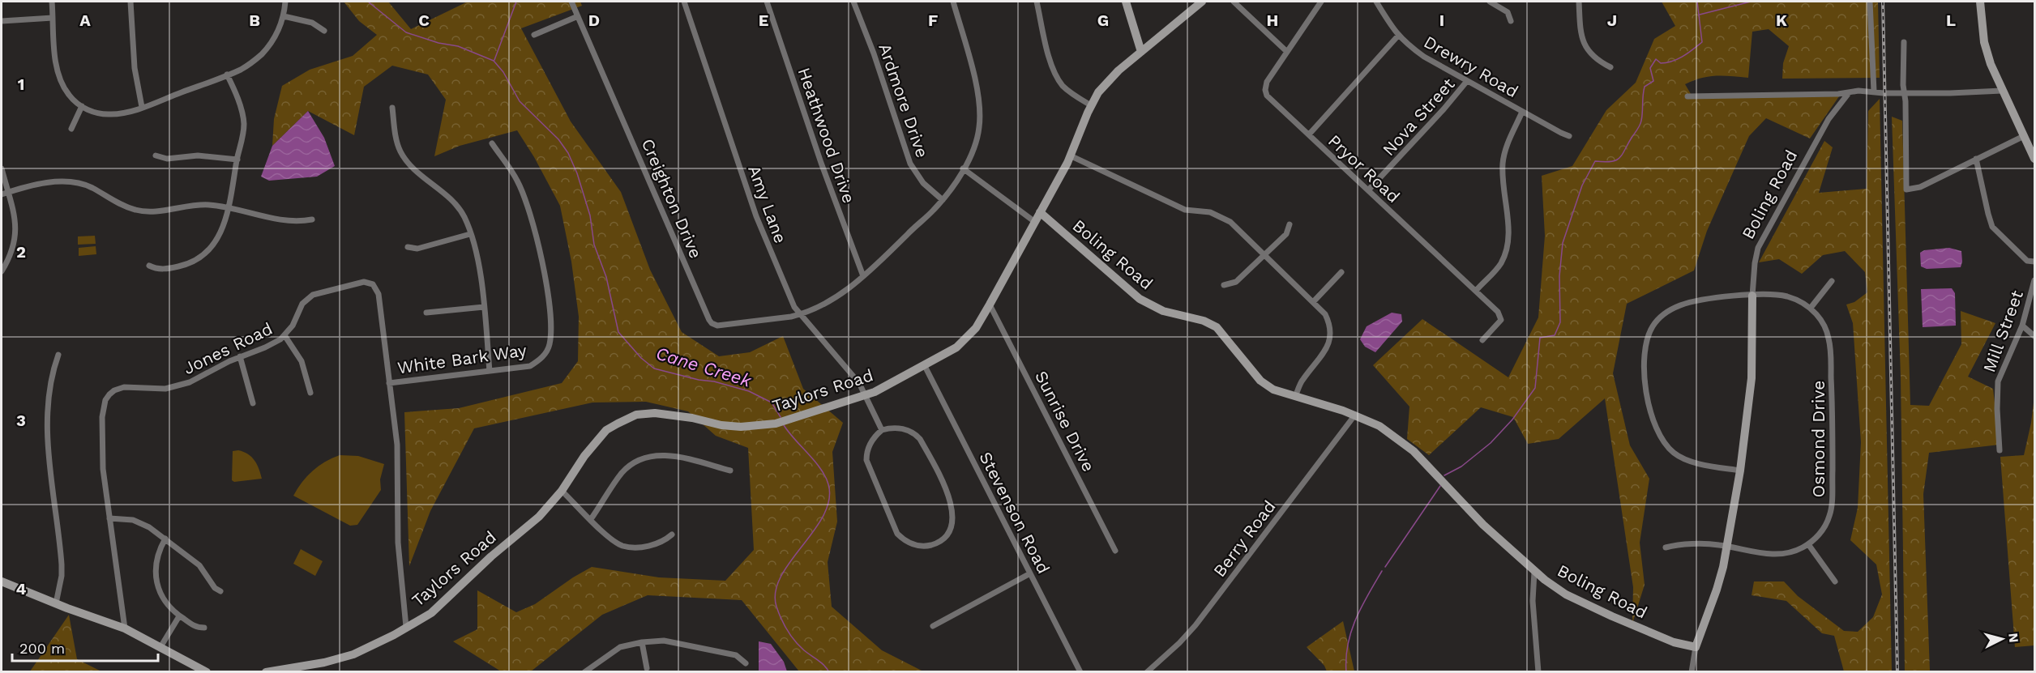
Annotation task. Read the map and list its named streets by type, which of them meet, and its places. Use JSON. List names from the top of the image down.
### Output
{
  "streets": {
    "street": [
      "Drewry Road",
      "Ardmore Drive",
      "Nova Street",
      "Heathwood Drive",
      "Pryor Road",
      "Boling Road",
      "Creighton Drive",
      "Amy Lane",
      "Mill Street",
      "Jones Road",
      "White Bark Way",
      "Taylors Road",
      "Sunrise Drive",
      "Osmond Drive",
      "Stevenson Road",
      "Berry Road"
    ]
  },
  "crossings": [
    ["Drewry Road", "Nova Street"],
    ["Ardmore Drive", "Creighton Drive"],
    ["Nova Street", "Pryor Road"],
    ["Heathwood Drive", "Creighton Drive"],
    ["Boling Road", "Taylors Road"],
    ["Boling Road", "Osmond Drive"],
    ["Boling Road", "Berry Road"],
    ["Creighton Drive", "Amy Lane"],
    ["Amy Lane", "Taylors Road"],
    ["Jones Road", "White Bark Way"],
    ["Jones Road", "Taylors Road"],
    ["Taylors Road", "Sunrise Drive"],
    ["Taylors Road", "Stevenson Road"]
  ],
  "water": ["Cane Creek"],
  "scale_bar": "200 m",
  "north": "right",
  "grid": {
    "columns": [
      "A",
      "B",
      "C",
      "D",
      "E",
      "F",
      "G",
      "H",
      "I",
      "J",
      "K",
      "L"
    ],
    "rows": [
      "1",
      "2",
      "3",
      "4"
    ]
  }
}
